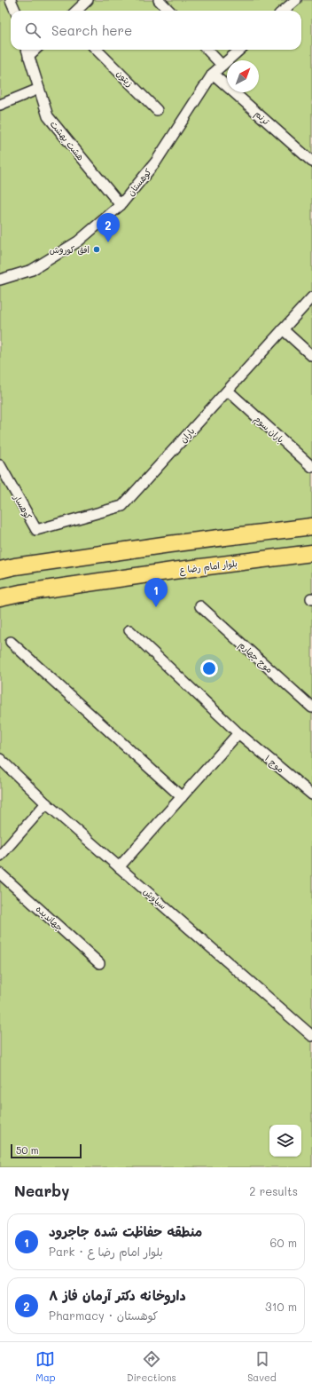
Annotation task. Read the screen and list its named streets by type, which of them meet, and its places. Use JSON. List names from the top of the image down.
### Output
{
  "streets": {
    "main road": ["بلوار امام رضا ع"],
    "street": [
      "زیتون",
      "ترنم",
      "هشت بهشت",
      "کوهستان",
      "باران سوم",
      "باران",
      "کوهسار",
      "موج چهارم",
      "موج ۱",
      "سیاوش",
      "جهاندیده"
    ]
  },
  "crossings": [
    ["ترنم", "کوهستان"],
    ["هشت بهشت", "کوهستان"],
    ["باران سوم", "باران"],
    ["باران", "کوهسار"]
  ],
  "places": ["افق کوروش"],
  "scale_bar": "50 m",
  "north": "top right",
  "page": {
    "search": "Search here",
    "pins": ["2", "1"],
    "scale": "50 m",
    "heading": ["Nearby", "2 results"],
    "list": [
      {
        "mark": "1",
        "name": "منطقه حفاظت شده جاجرود",
        "note": "Park · بلوار امام رضا ع",
        "value": "60 m"
      },
      {
        "mark": "2",
        "name": "داروخانه دکتر آرمان فاز ۸",
        "note": "Pharmacy · کوهستان",
        "value": "310 m"
      }
    ],
    "nav": ["Map", "Directions", "Saved"]
  }
}
